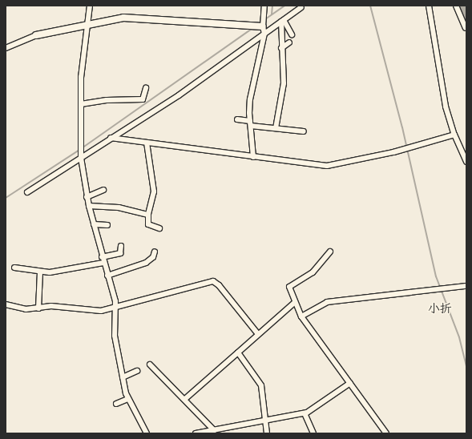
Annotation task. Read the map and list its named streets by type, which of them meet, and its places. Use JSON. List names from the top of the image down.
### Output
{
  "districts": ["小折"]
}
